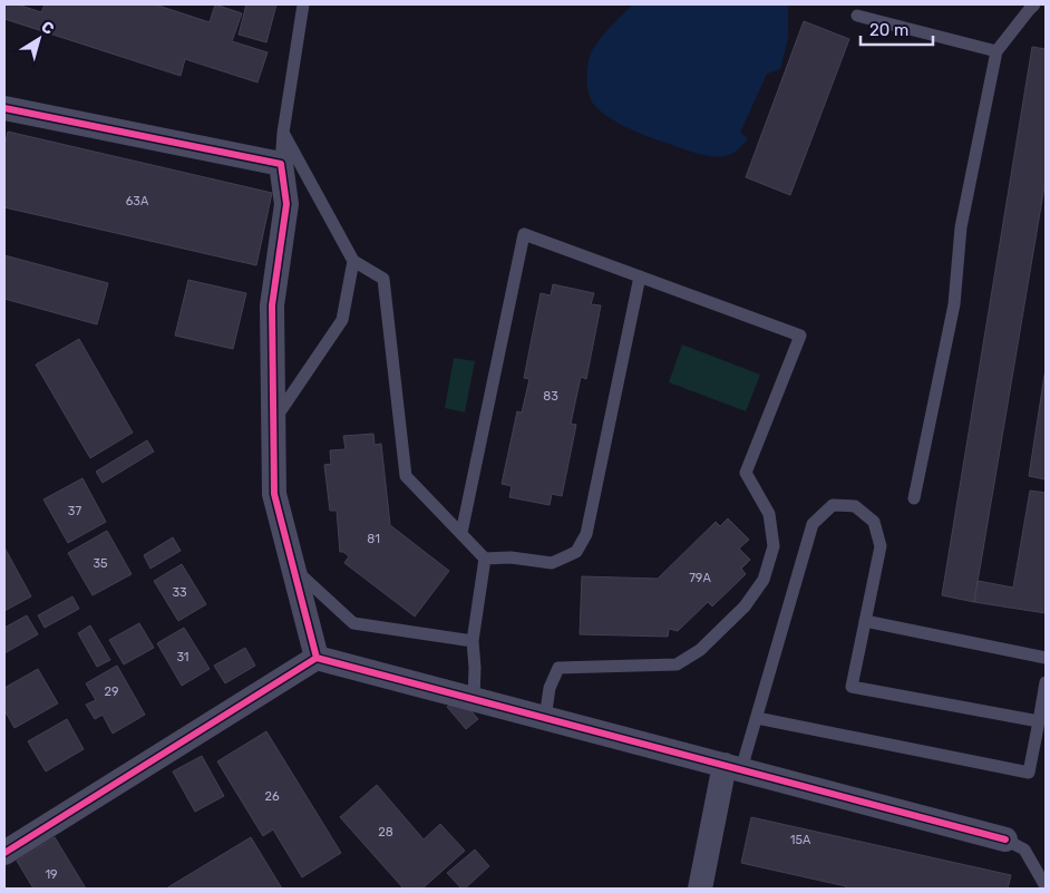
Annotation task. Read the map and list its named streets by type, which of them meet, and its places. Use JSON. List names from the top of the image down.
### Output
{
  "house_numbers": [
    "63А",
    "83",
    "37",
    "81",
    "35",
    "79А",
    "33",
    "31",
    "29",
    "26",
    "28",
    "15А",
    "19"
  ],
  "scale_bar": "20 m",
  "north": "top right"
}
